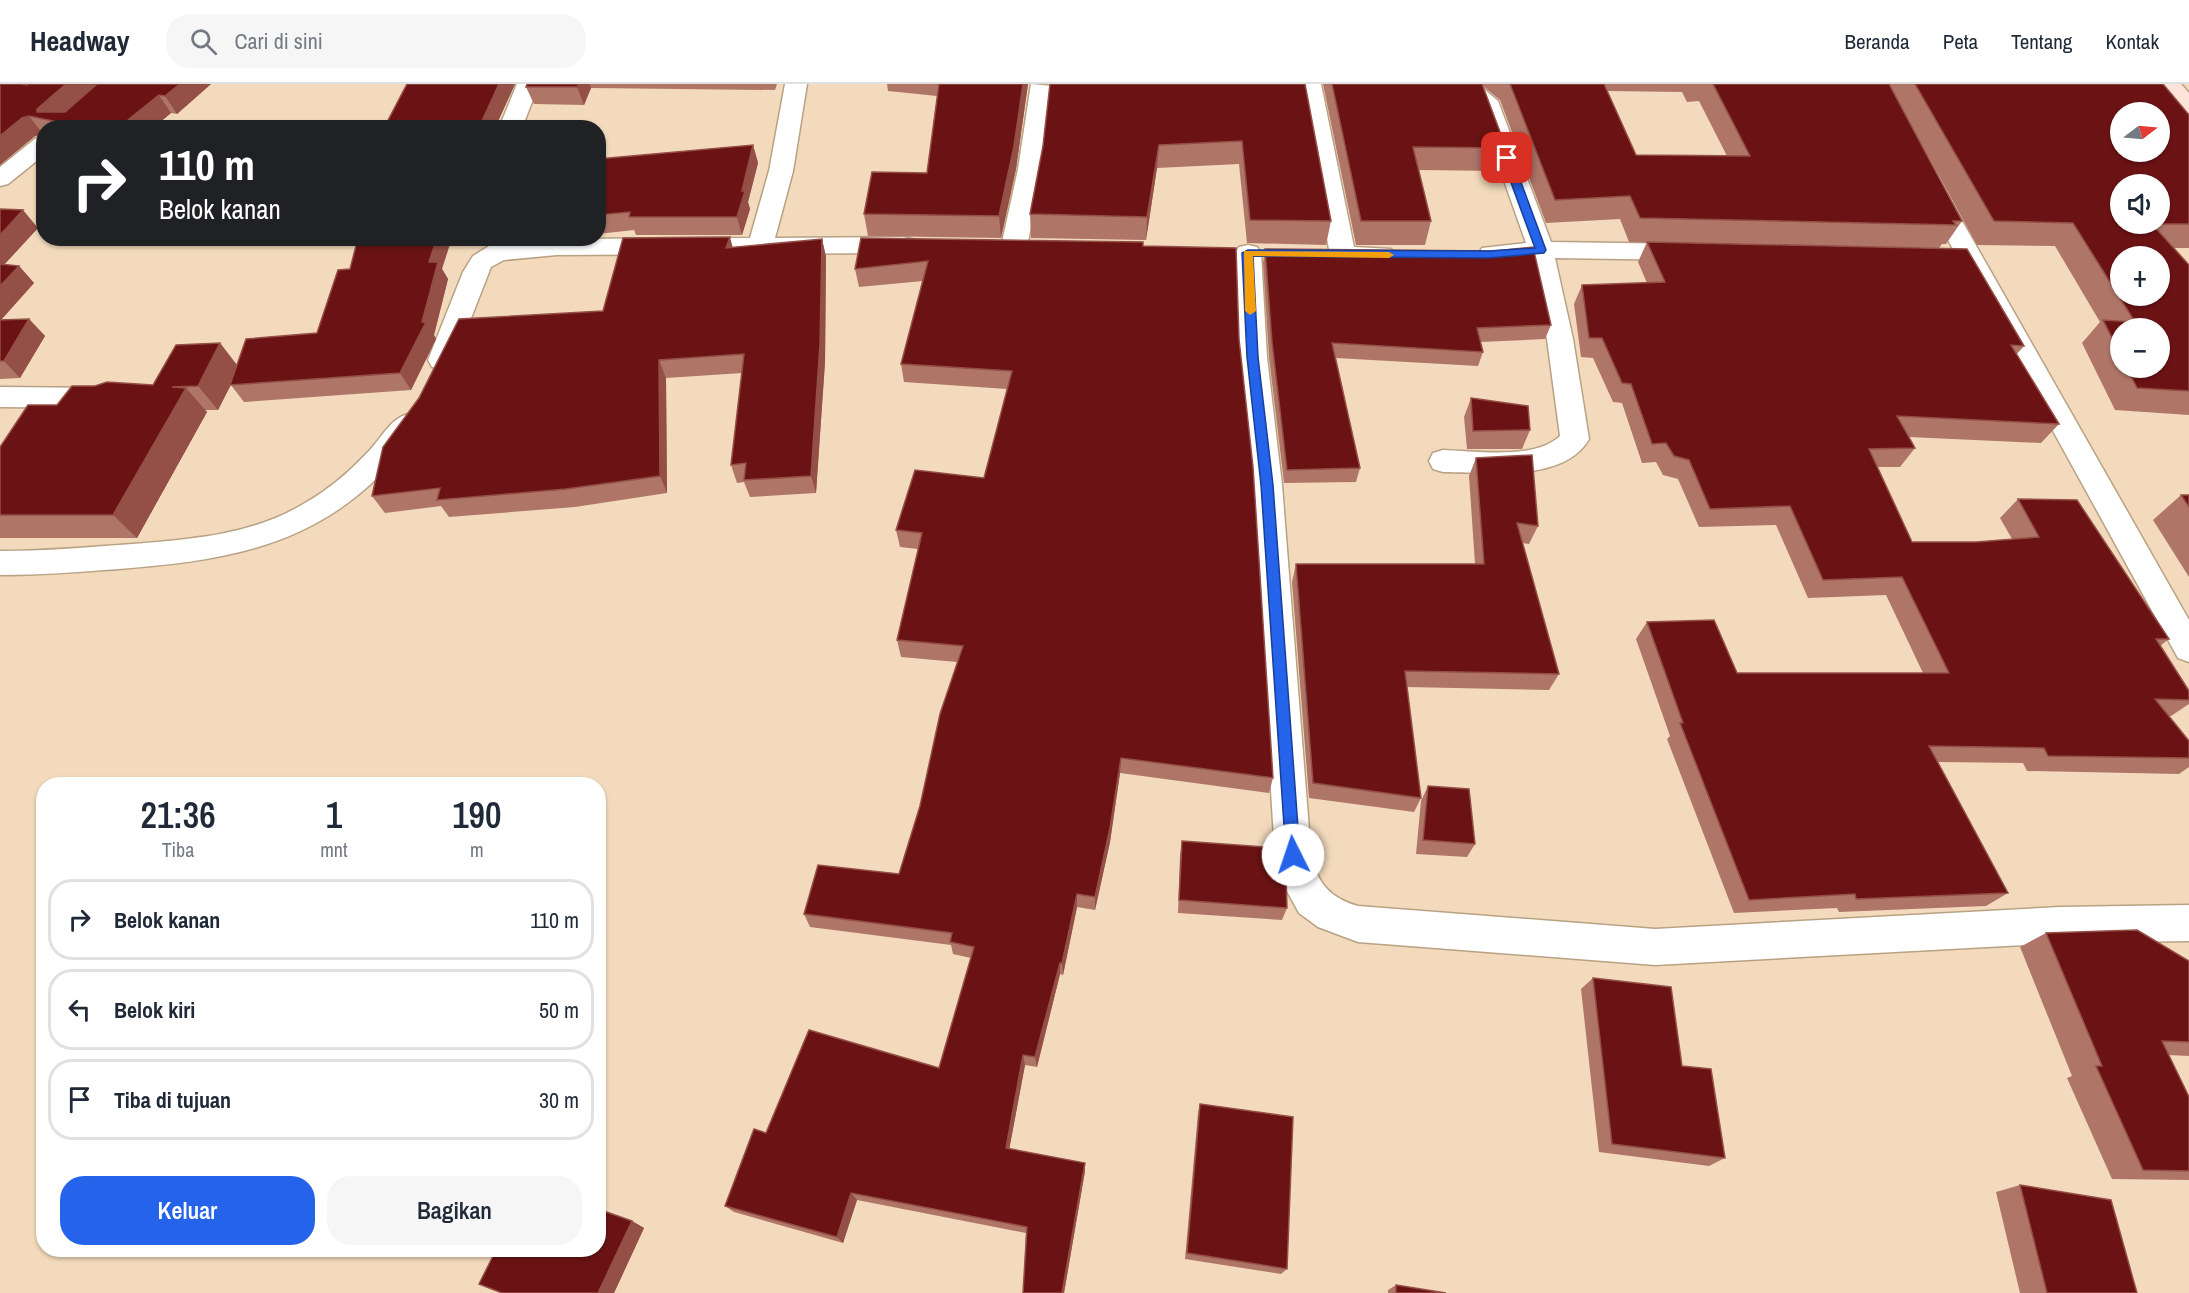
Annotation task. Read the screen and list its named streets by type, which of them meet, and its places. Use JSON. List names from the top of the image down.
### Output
{
  "north": "right",
  "page": {
    "header": "Headway",
    "search": "Cari di sini",
    "nav": [
      "Beranda",
      "Peta",
      "Tentang",
      "Kontak"
    ],
    "map_buttons": ["+", "−"],
    "turn": ["110 m", "Belok kanan"],
    "eta": [
      "21:36",
      "Tiba",
      "1",
      "mnt",
      "190",
      "m"
    ],
    "list": [
      {
        "name": "Belok kanan",
        "value": "110 m"
      },
      {
        "name": "Belok kiri",
        "value": "50 m"
      },
      {
        "name": "Tiba di tujuan",
        "value": "30 m"
      }
    ],
    "buttons": ["Keluar", "Bagikan"]
  }
}
